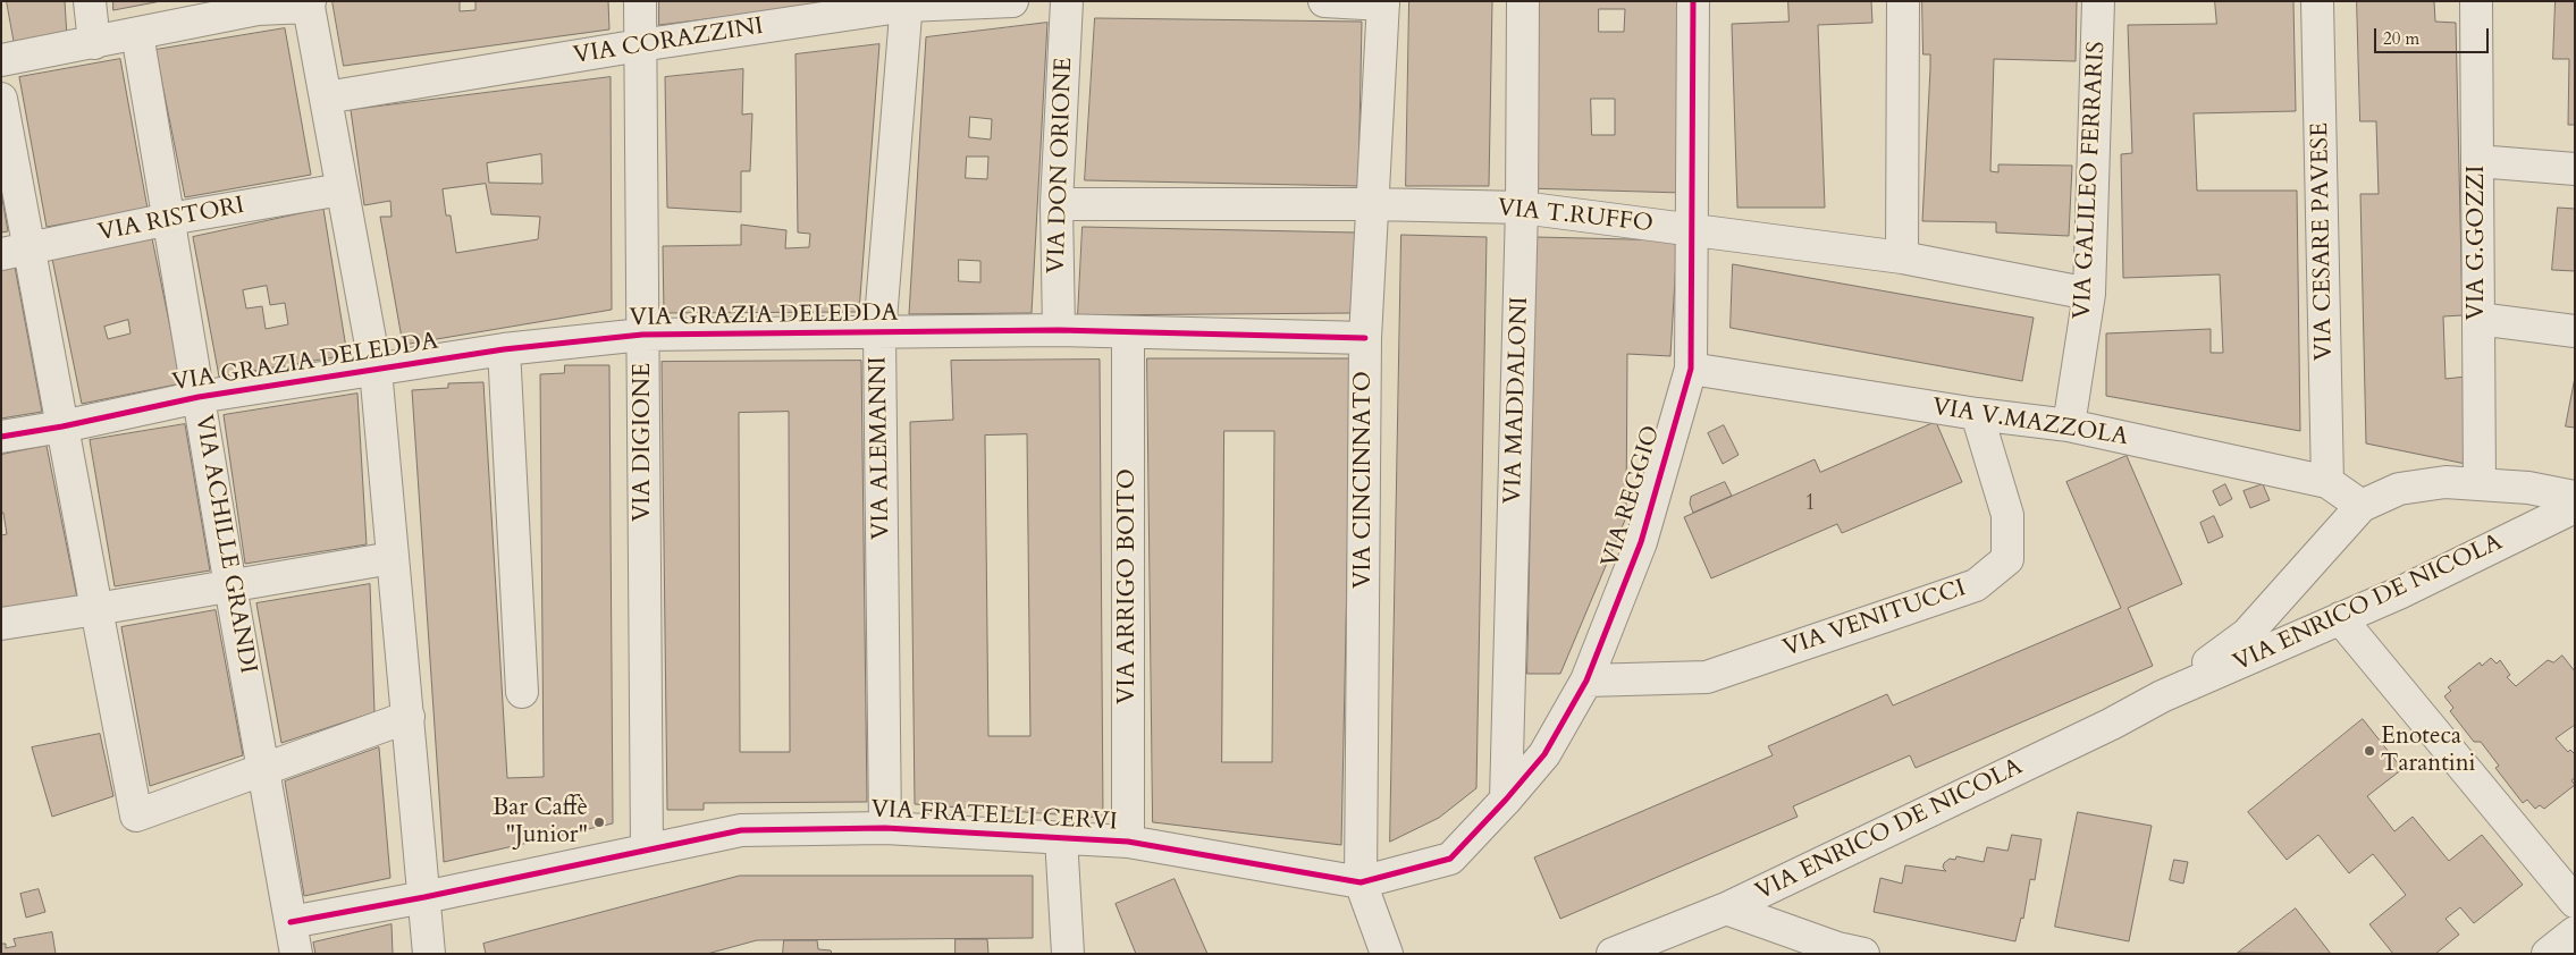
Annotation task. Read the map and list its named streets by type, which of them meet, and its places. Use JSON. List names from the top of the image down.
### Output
{
  "streets": {
    "street": [
      "VIA CORAZZINI",
      "VIA DON ORIONE",
      "VIA GALILEO FERRARIS",
      "VIA T.RUFFO",
      "VIA RISTORI",
      "VIA CESARE PAVESE",
      "VIA G.GOZZI",
      "VIA GRAZIA DELEDDA",
      "VIA MADDALONI",
      "VIA V.MAZZOLA",
      "VIA DIGIONE",
      "VIA ALEMANNI",
      "VIA CINCINNATO",
      "VIA REGGIO",
      "VIA ACHILLE GRANDI",
      "VIA ARRIGO BOITO",
      "VIA ENRICO DE NICOLA",
      "VIA VENITUCCI",
      "VIA FRATELLI CERVI"
    ]
  },
  "crossings": [
    ["VIA CORAZZINI", "VIA DIGIONE"],
    ["VIA CORAZZINI", "VIA ALEMANNI"],
    ["VIA DON ORIONE", "VIA T.RUFFO"],
    ["VIA DON ORIONE", "VIA GRAZIA DELEDDA"],
    ["VIA GALILEO FERRARIS", "VIA T.RUFFO"],
    ["VIA GALILEO FERRARIS", "VIA V.MAZZOLA"],
    ["VIA T.RUFFO", "VIA MADDALONI"],
    ["VIA T.RUFFO", "VIA CINCINNATO"],
    ["VIA T.RUFFO", "VIA REGGIO"],
    ["VIA RISTORI", "VIA ACHILLE GRANDI"],
    ["VIA CESARE PAVESE", "VIA V.MAZZOLA"],
    ["VIA G.GOZZI", "VIA ENRICO DE NICOLA"],
    ["VIA GRAZIA DELEDDA", "VIA DIGIONE"],
    ["VIA GRAZIA DELEDDA", "VIA ALEMANNI"],
    ["VIA GRAZIA DELEDDA", "VIA CINCINNATO"],
    ["VIA GRAZIA DELEDDA", "VIA ACHILLE GRANDI"],
    ["VIA GRAZIA DELEDDA", "VIA ARRIGO BOITO"],
    ["VIA MADDALONI", "VIA REGGIO"],
    ["VIA V.MAZZOLA", "VIA REGGIO"],
    ["VIA V.MAZZOLA", "VIA ENRICO DE NICOLA"],
    ["VIA V.MAZZOLA", "VIA VENITUCCI"],
    ["VIA DIGIONE", "VIA FRATELLI CERVI"],
    ["VIA ALEMANNI", "VIA FRATELLI CERVI"],
    ["VIA CINCINNATO", "VIA REGGIO"],
    ["VIA CINCINNATO", "VIA FRATELLI CERVI"],
    ["VIA REGGIO", "VIA VENITUCCI"],
    ["VIA REGGIO", "VIA FRATELLI CERVI"],
    ["VIA ACHILLE GRANDI", "VIA FRATELLI CERVI"],
    ["VIA ARRIGO BOITO", "VIA FRATELLI CERVI"]
  ],
  "places": ["Enoteca Tarantini", "Bar Caffè \"Junior\""],
  "house_numbers": ["1"],
  "scale_bar": "20 m"
}
